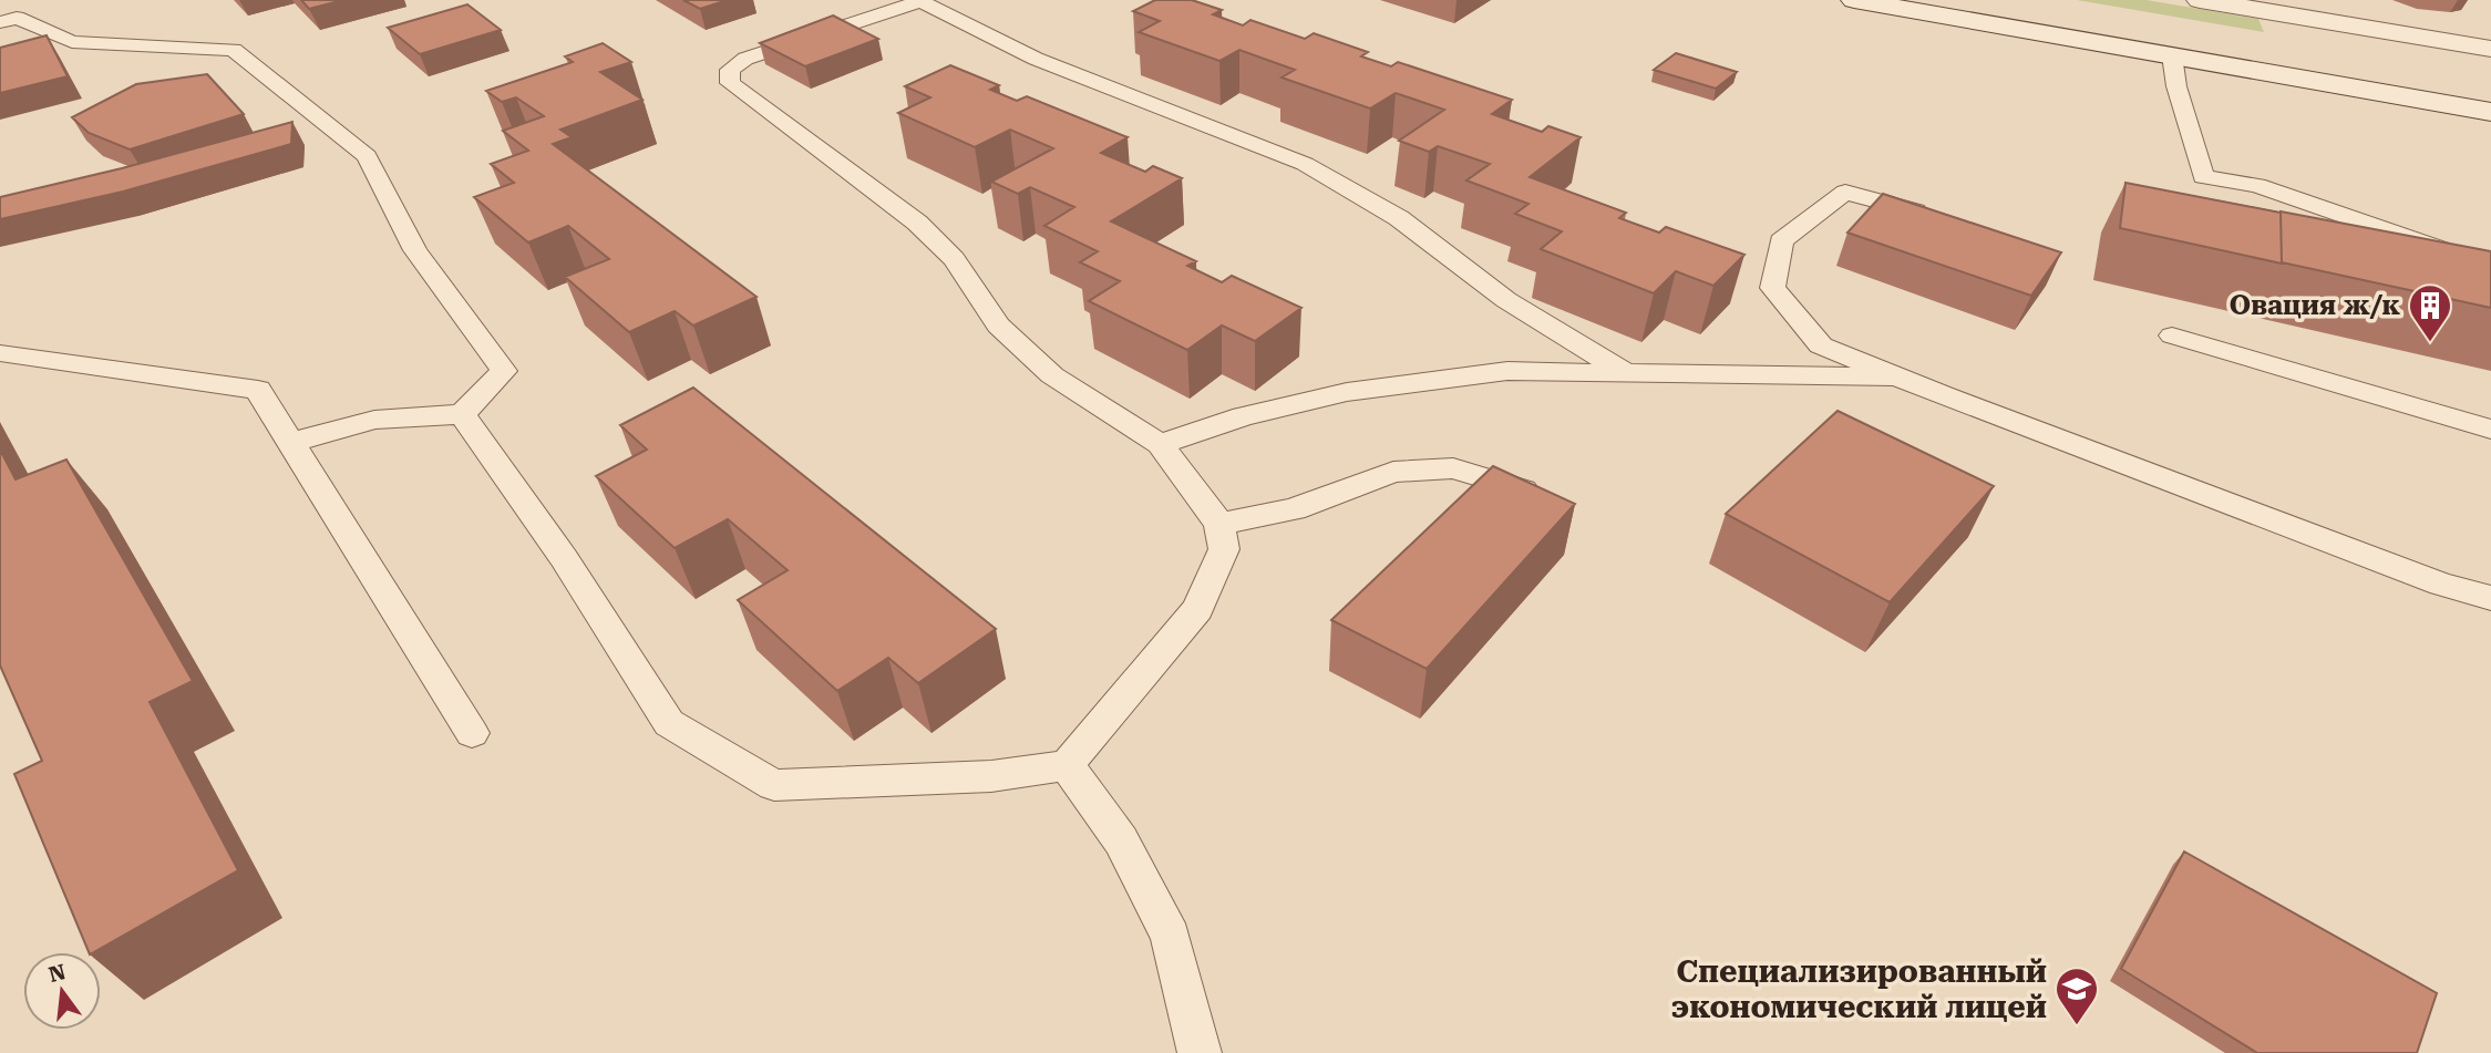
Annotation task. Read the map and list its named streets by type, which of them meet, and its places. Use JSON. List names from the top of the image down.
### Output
{
  "places": {
    "building": ["Овация ж/к"],
    "school or university": ["Специализированный экономический лицей"]
  },
  "north": "top"
}
